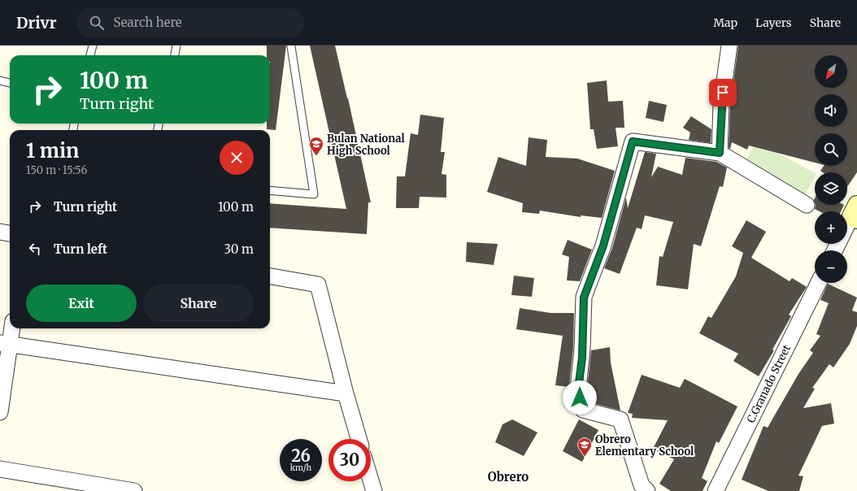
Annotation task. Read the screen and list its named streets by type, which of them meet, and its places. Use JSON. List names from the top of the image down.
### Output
{
  "streets": {
    "street": ["C.Granado Street"]
  },
  "districts": ["Obrero"],
  "places": {
    "school or university": ["Bulan National High School", "Obrero Elementary School"]
  },
  "north": "bottom left",
  "page": {
    "header": "Drivr",
    "search": "Search here",
    "nav": ["Map", "Layers", "Share"],
    "map_buttons": ["+", "−"],
    "turn": ["100 m", "Turn right"],
    "heading": ["1 min", "150 m · 15:56"],
    "list": [
      {
        "name": "Turn right",
        "value": "100 m"
      },
      {
        "name": "Turn left",
        "value": "30 m"
      }
    ],
    "buttons": ["Exit", "Share"],
    "speed": "26 km/h",
    "limit": "30"
  }
}
